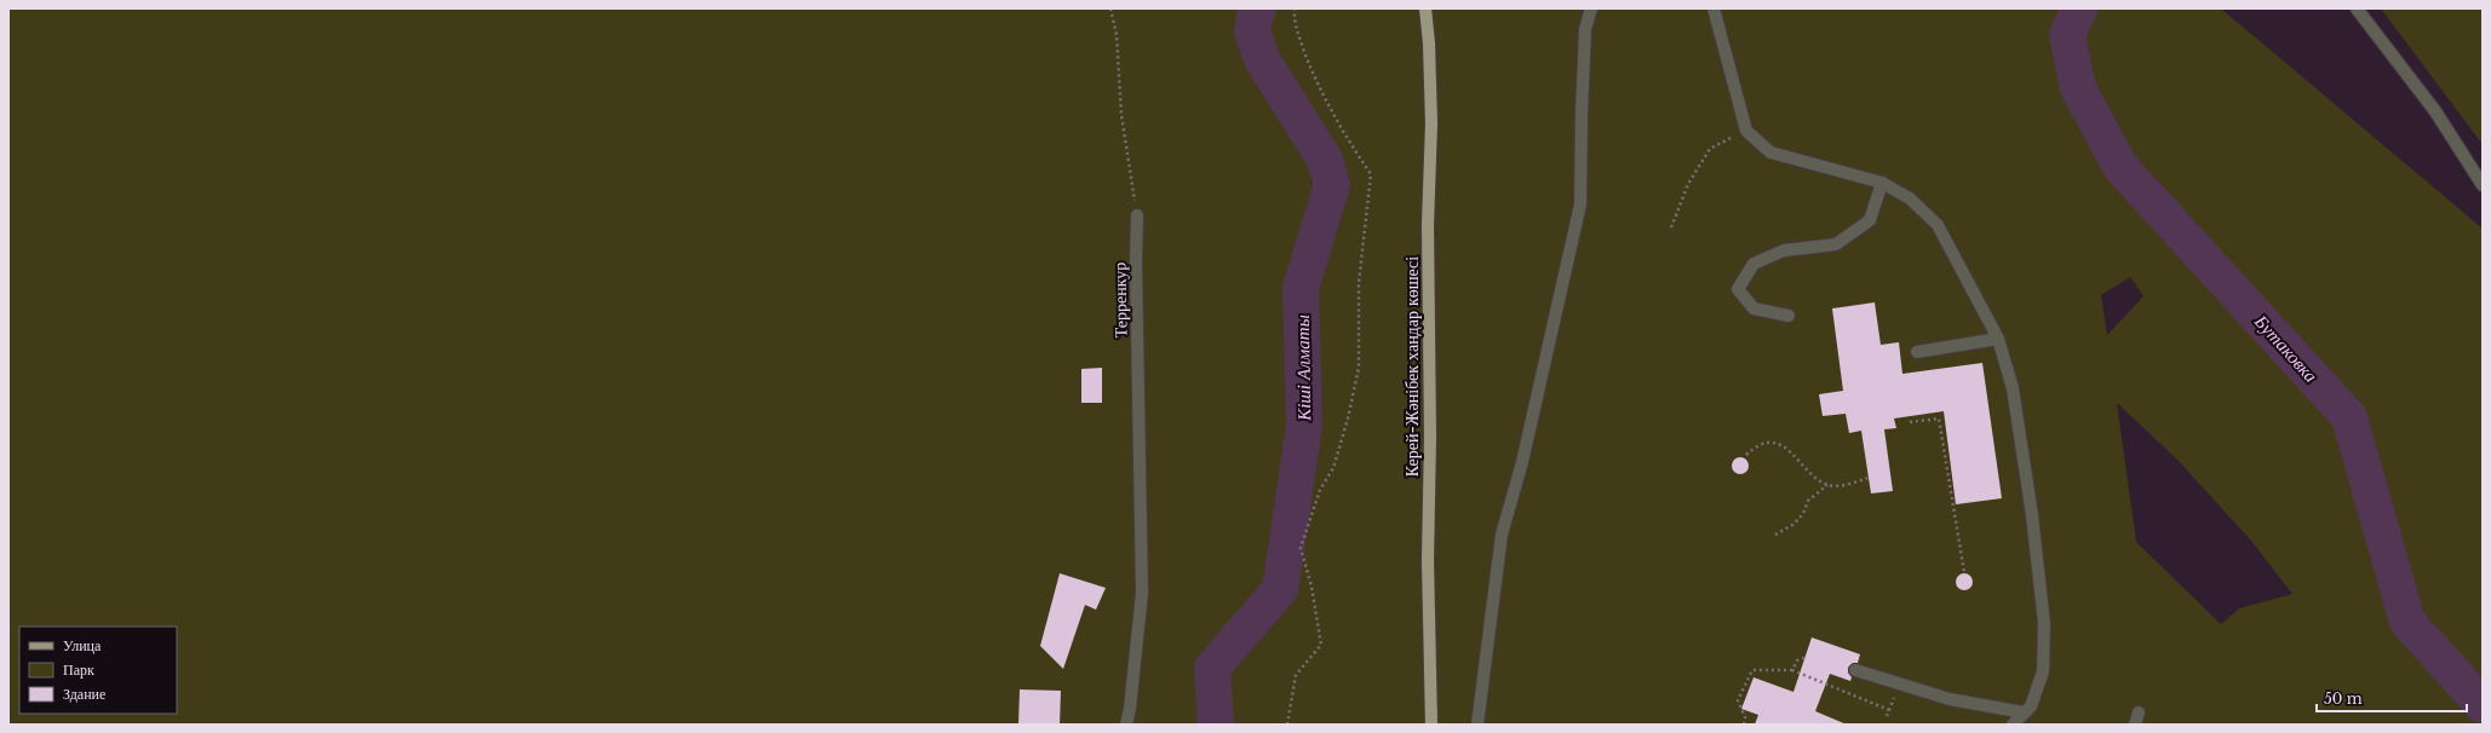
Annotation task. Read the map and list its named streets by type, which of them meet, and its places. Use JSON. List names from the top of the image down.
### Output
{
  "streets": {
    "main road": ["Керей-Жәнібек хандар көшесі"],
    "street": ["Терренкур"]
  },
  "water": ["Бутаковка", "Кіші Алматы"],
  "legend": ["Улица", "Парк", "Здание"],
  "scale_bar": "50 m"
}
